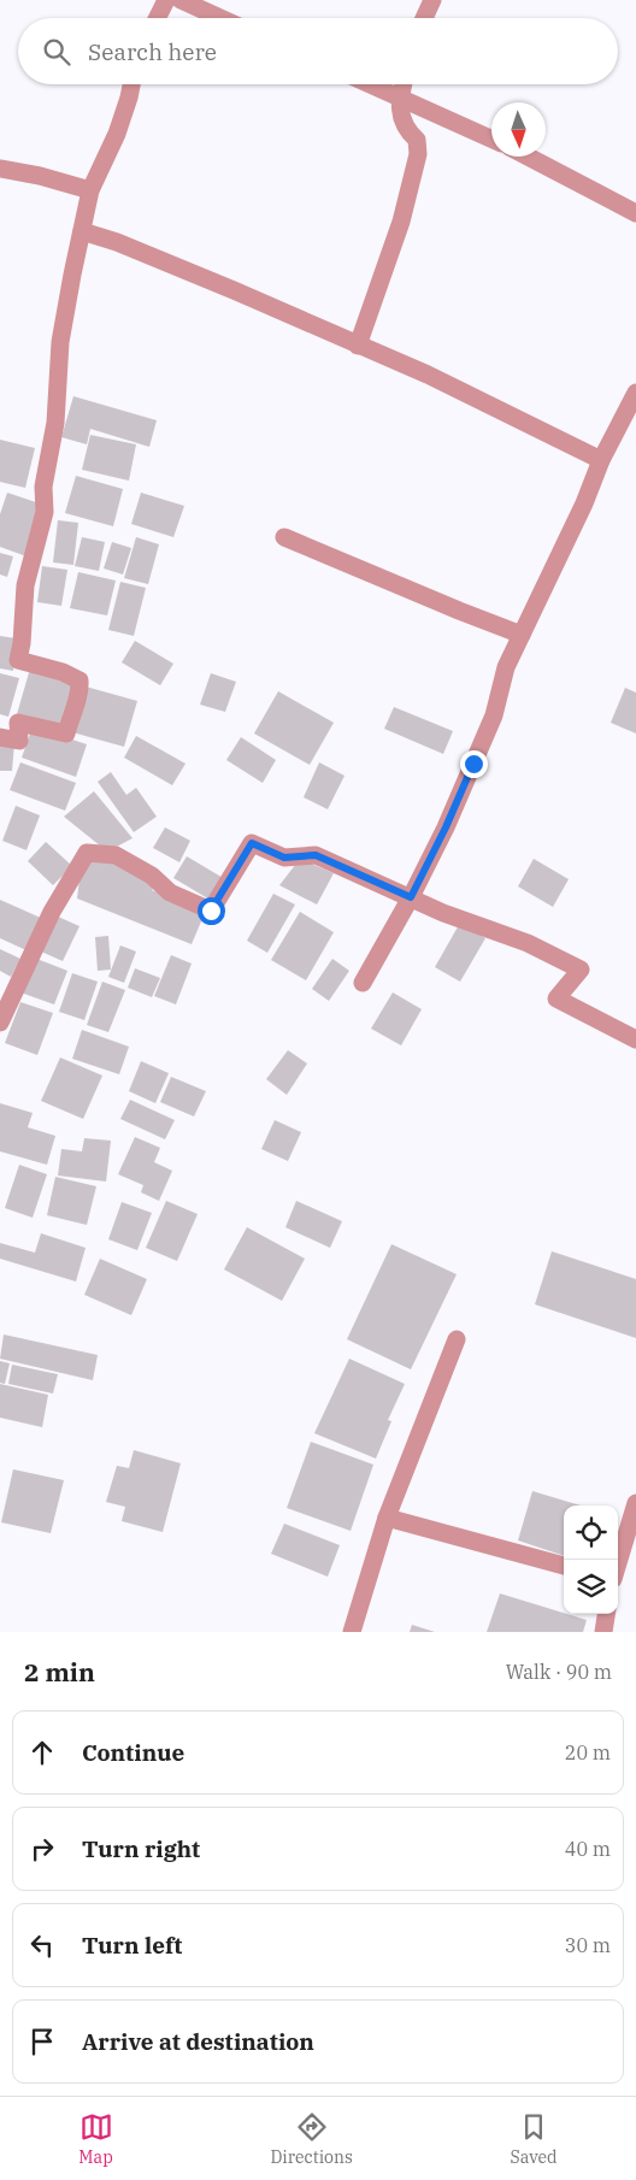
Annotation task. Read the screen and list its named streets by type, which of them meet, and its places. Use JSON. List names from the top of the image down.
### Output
{
  "north": "bottom",
  "page": {
    "search": "Search here",
    "heading": ["2 min", "Walk · 90 m"],
    "list": [
      ["Continue", "20 m"],
      ["Turn right", "40 m"],
      ["Turn left", "30 m"],
      "Arrive at destination"
    ],
    "nav": ["Map", "Directions", "Saved"]
  }
}
